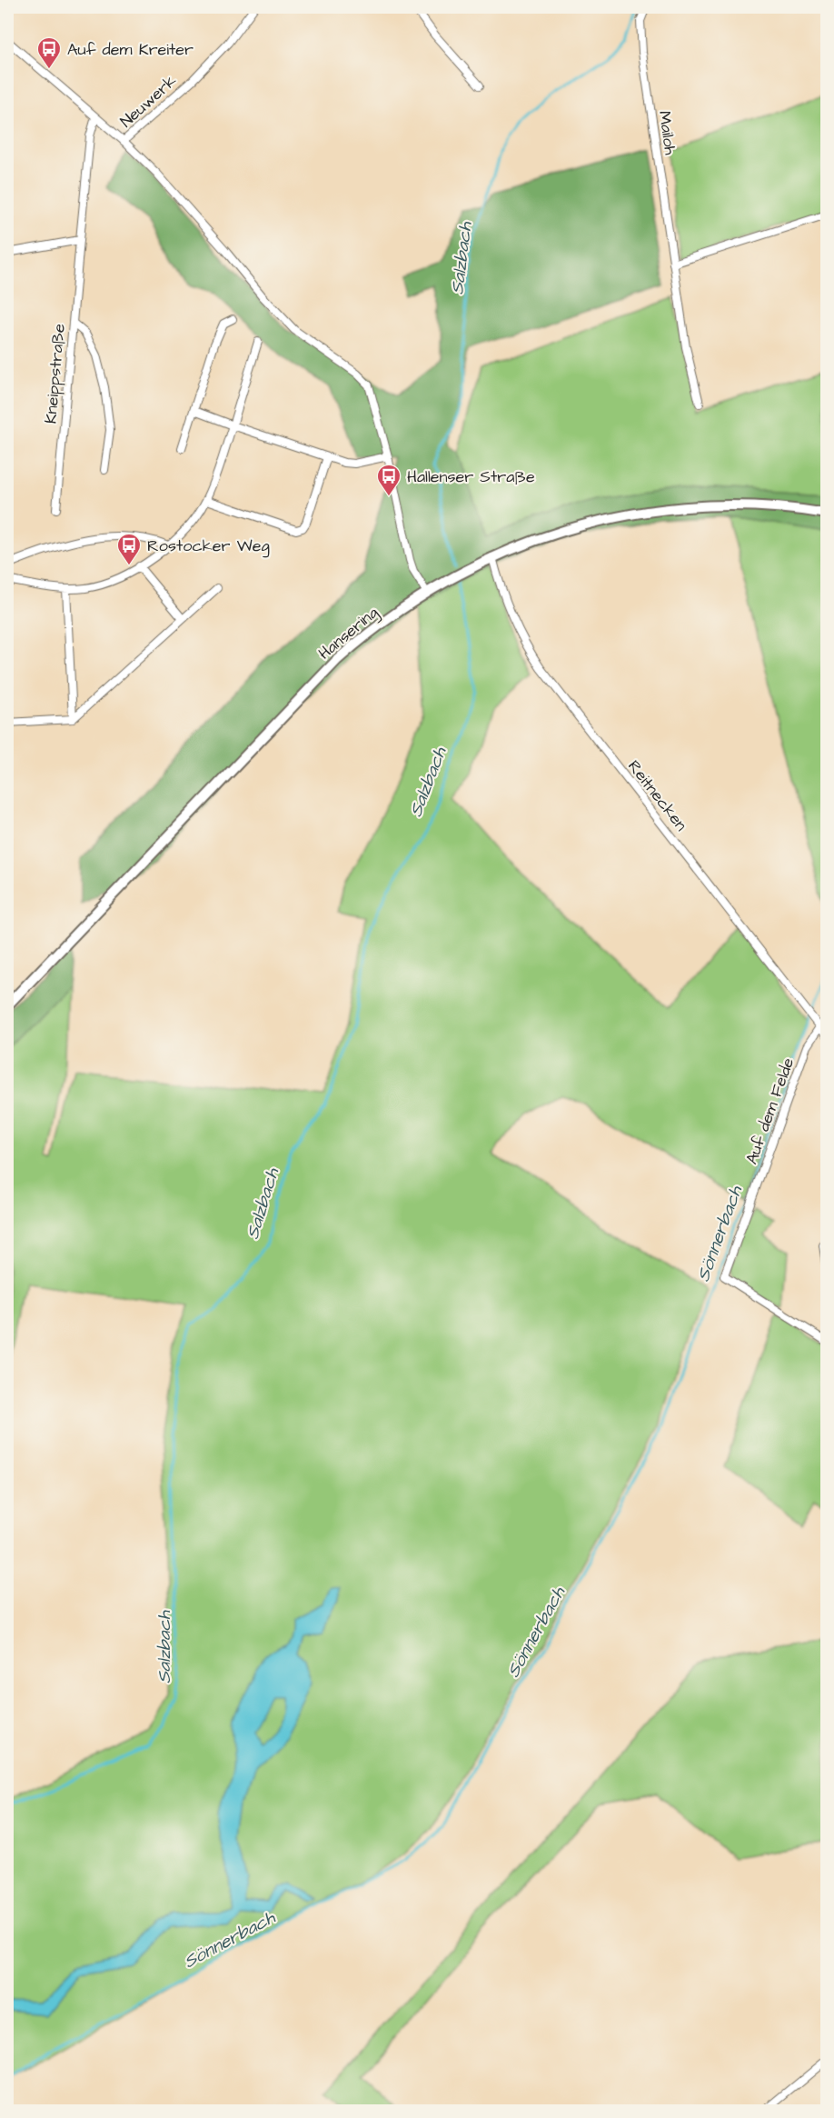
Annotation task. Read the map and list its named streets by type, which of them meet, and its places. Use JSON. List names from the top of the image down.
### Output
{
  "streets": {
    "street": [
      "Neuwerk",
      "Mailoh",
      "Kneippstraße",
      "Hansering",
      "Reitnecken",
      "Auf dem Felde"
    ]
  },
  "crossings": [
    ["Hansering", "Reitnecken"],
    ["Reitnecken", "Auf dem Felde"]
  ],
  "water": ["Salzbach", "Sönnerbach"],
  "places": {
    "bus stop": ["Auf dem Kreiter", "Hallenser Straße", "Rostocker Weg"]
  }
}
